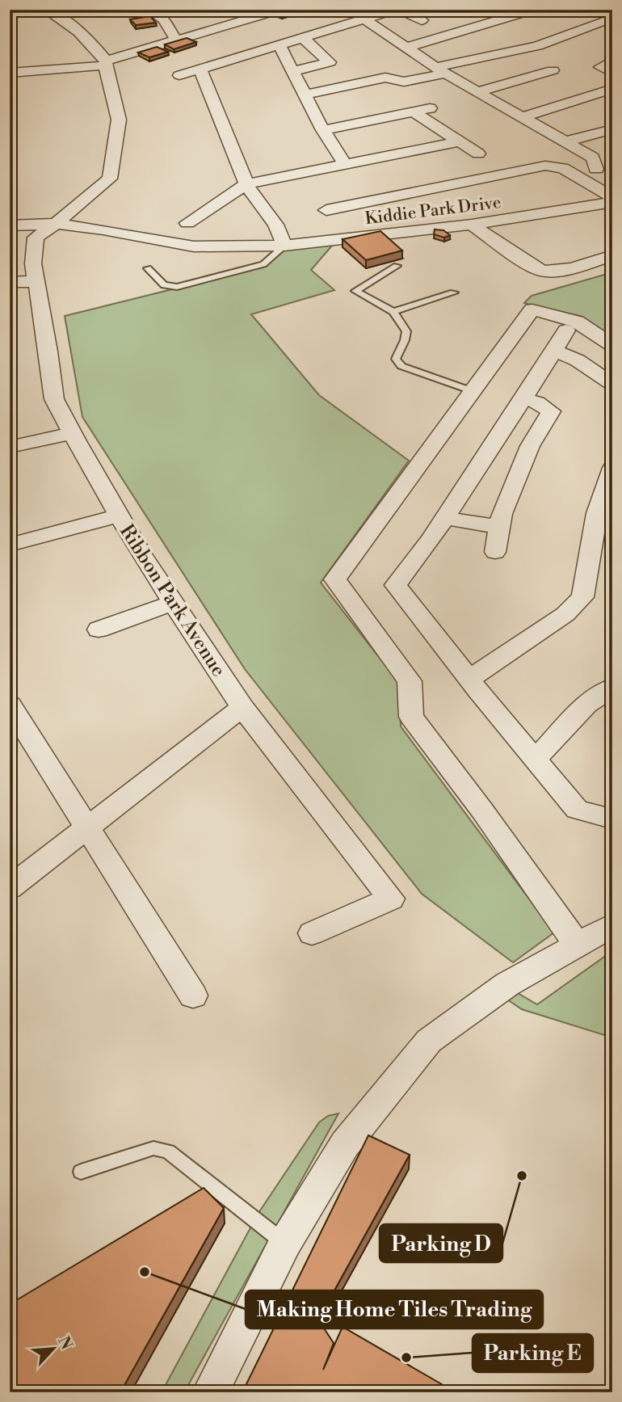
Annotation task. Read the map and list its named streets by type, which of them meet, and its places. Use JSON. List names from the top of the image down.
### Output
{
  "streets": {
    "street": ["Kiddie Park Drive", "Ribbon Park Avenue"]
  },
  "crossings": [
    ["Kiddie Park Drive", "Ribbon Park Avenue"]
  ],
  "places": ["Parking D", "Making Home Tiles Trading", "Parking E"],
  "north": "top right"
}
